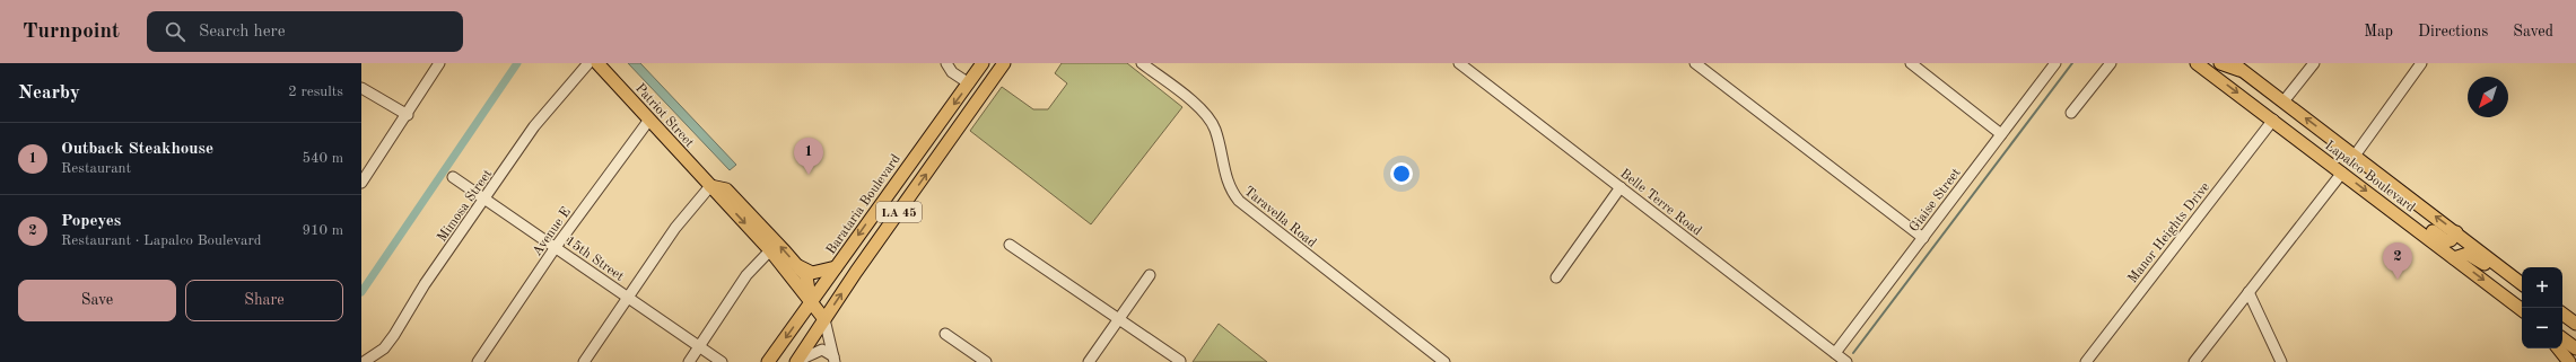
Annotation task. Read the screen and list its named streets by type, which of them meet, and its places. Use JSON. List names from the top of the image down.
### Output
{
  "streets": {
    "main road": [
      "Patriot Street",
      "Lapalco Boulevard",
      "Barataria Boulevard",
      "LA 45"
    ],
    "street": [
      "Giaise Street",
      "Belle Terre Road",
      "Mimosa Street",
      "Taravella Road",
      "Avenue E",
      "Manor Heights Drive",
      "15th Street"
    ]
  },
  "crossings": [
    ["Patriot Street", "Barataria Boulevard"],
    ["Patriot Street", "LA 45"],
    ["Patriot Street", "Avenue E"],
    ["Lapalco Boulevard", "Manor Heights Drive"],
    ["Giaise Street", "Belle Terre Road"],
    ["Mimosa Street", "15th Street"],
    ["Avenue E", "15th Street"]
  ],
  "north": "bottom left",
  "page": {
    "header": "Turnpoint",
    "search": "Search here",
    "nav": ["Map", "Directions", "Saved"],
    "heading": ["Nearby", "2 results"],
    "list": [
      {
        "mark": "1",
        "name": "Outback Steakhouse",
        "note": "Restaurant",
        "value": "540 m"
      },
      {
        "mark": "2",
        "name": "Popeyes",
        "note": "Restaurant · Lapalco Boulevard",
        "value": "910 m"
      }
    ],
    "pins": ["1", "2"],
    "buttons": ["Save", "Share"],
    "map_buttons": ["+", "−"]
  }
}
